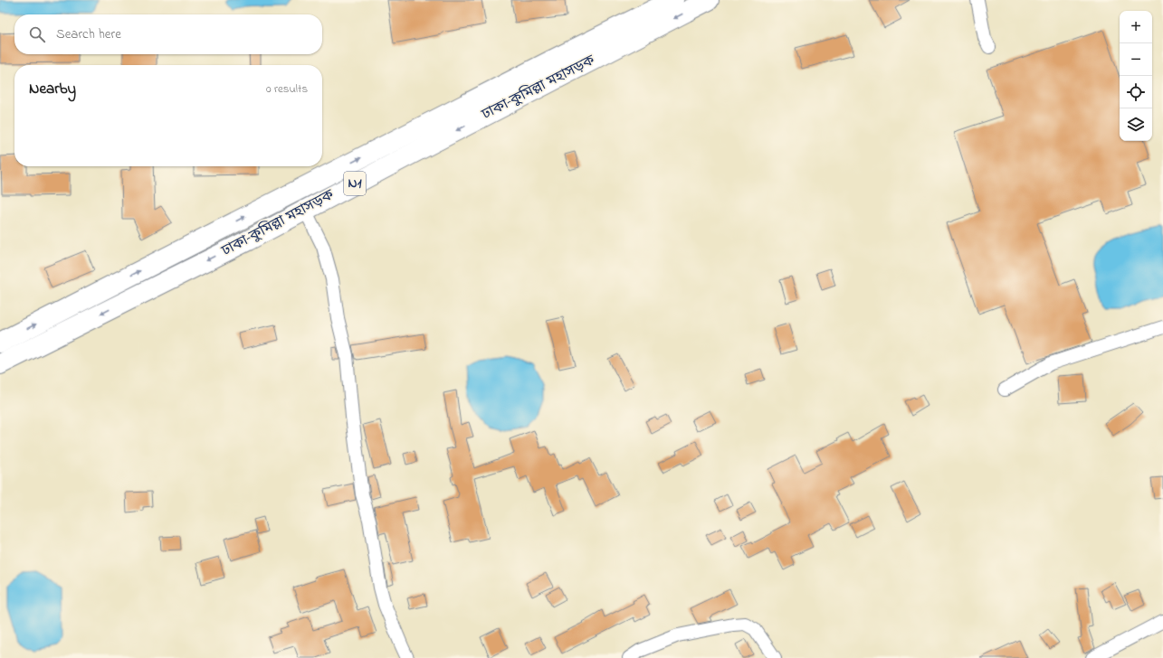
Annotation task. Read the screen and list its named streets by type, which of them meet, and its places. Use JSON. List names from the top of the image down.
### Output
{
  "streets": {
    "highway": ["ঢাকা–কুমিল্লা মহাসড়ক", "N1"]
  },
  "page": {
    "map_buttons": ["+", "−"],
    "search": "Search here",
    "heading": ["Nearby", "0 results"]
  }
}
